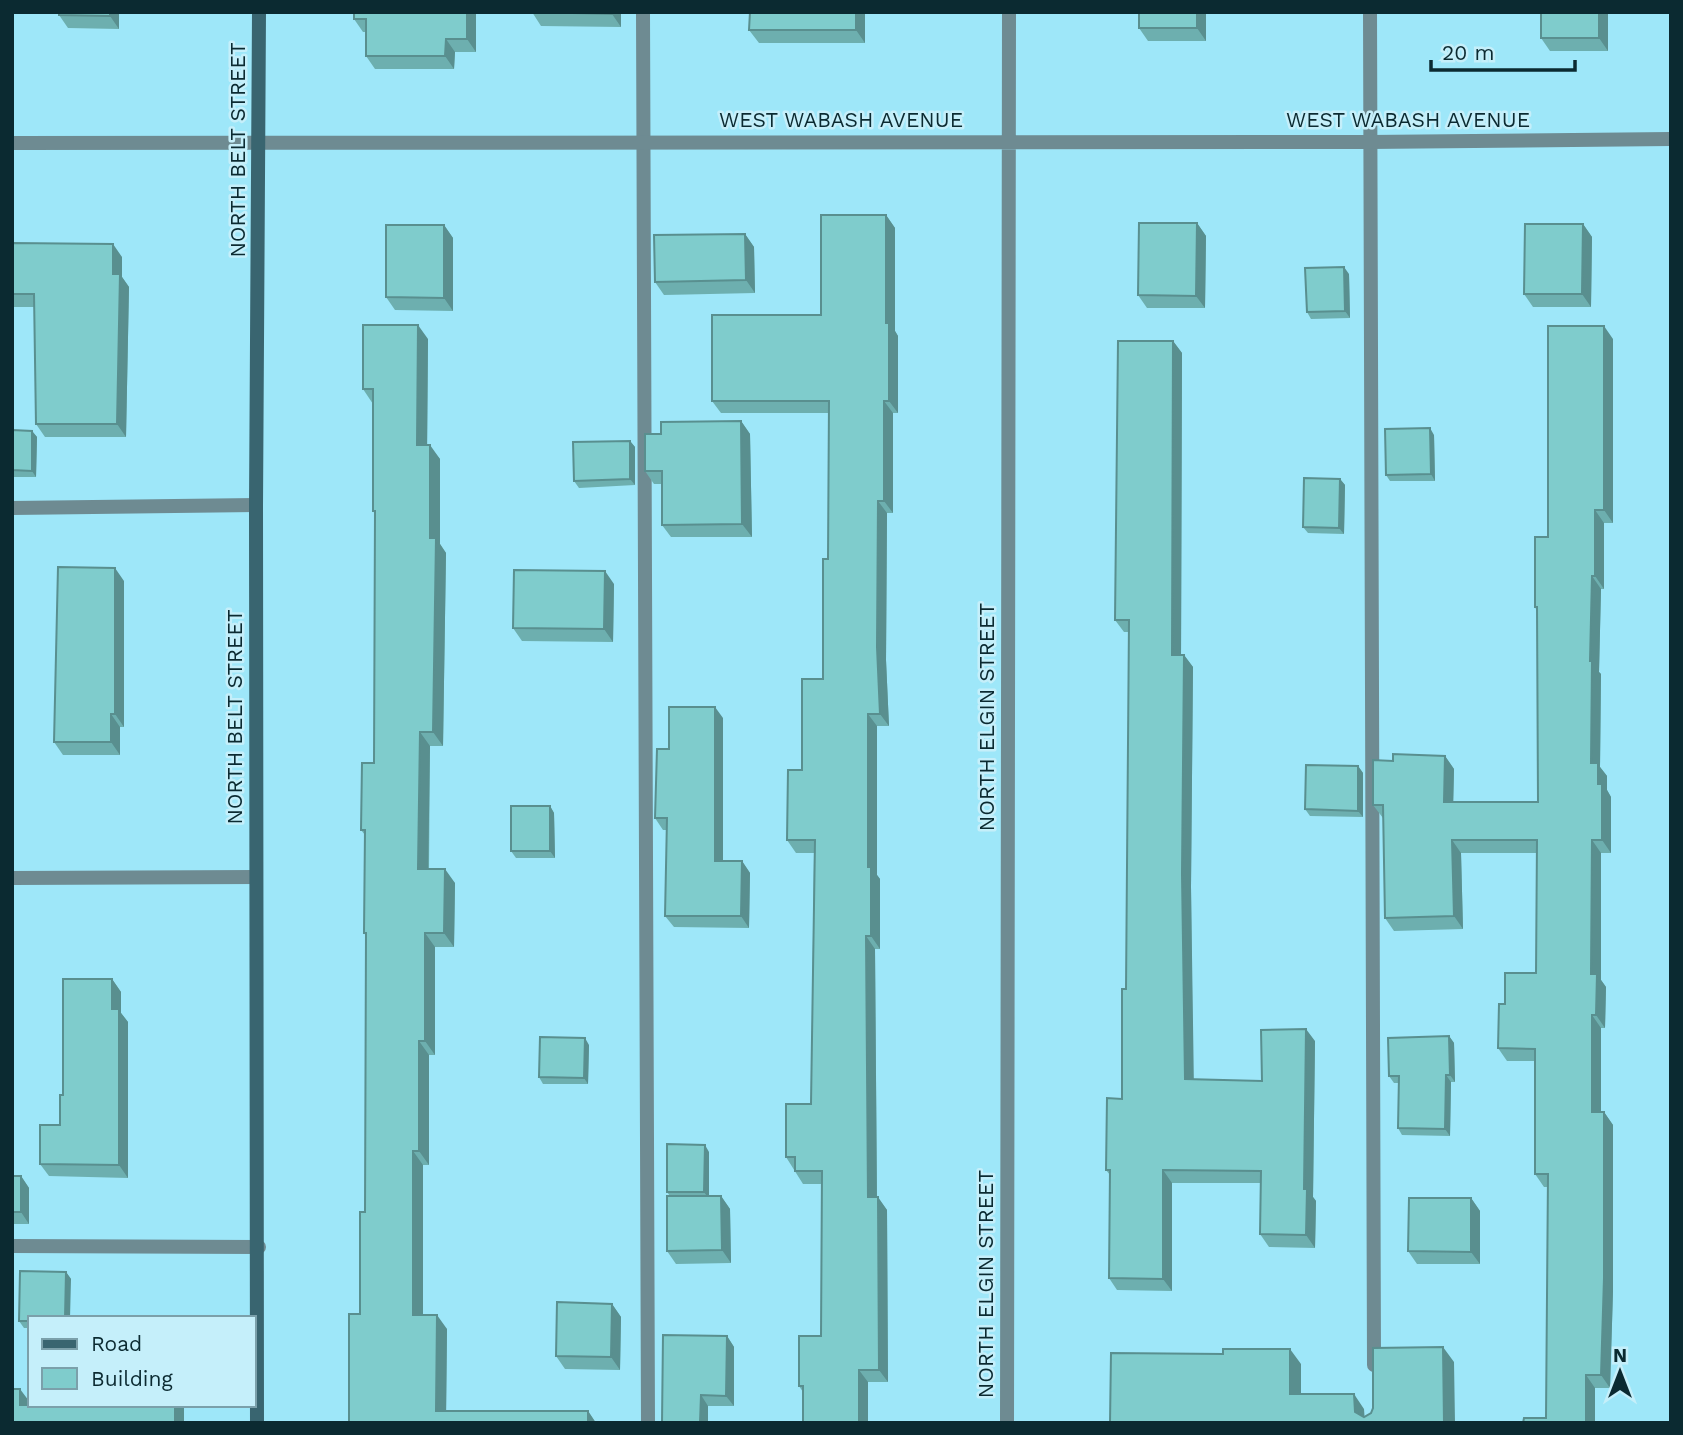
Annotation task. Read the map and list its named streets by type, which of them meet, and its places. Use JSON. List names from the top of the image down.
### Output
{
  "streets": {
    "street": ["WEST WABASH AVENUE", "NORTH BELT STREET", "NORTH ELGIN STREET"]
  },
  "crossings": [
    ["WEST WABASH AVENUE", "NORTH BELT STREET"],
    ["WEST WABASH AVENUE", "NORTH ELGIN STREET"]
  ],
  "legend": ["Road", "Building"],
  "scale_bar": "20 m",
  "north": "top"
}
